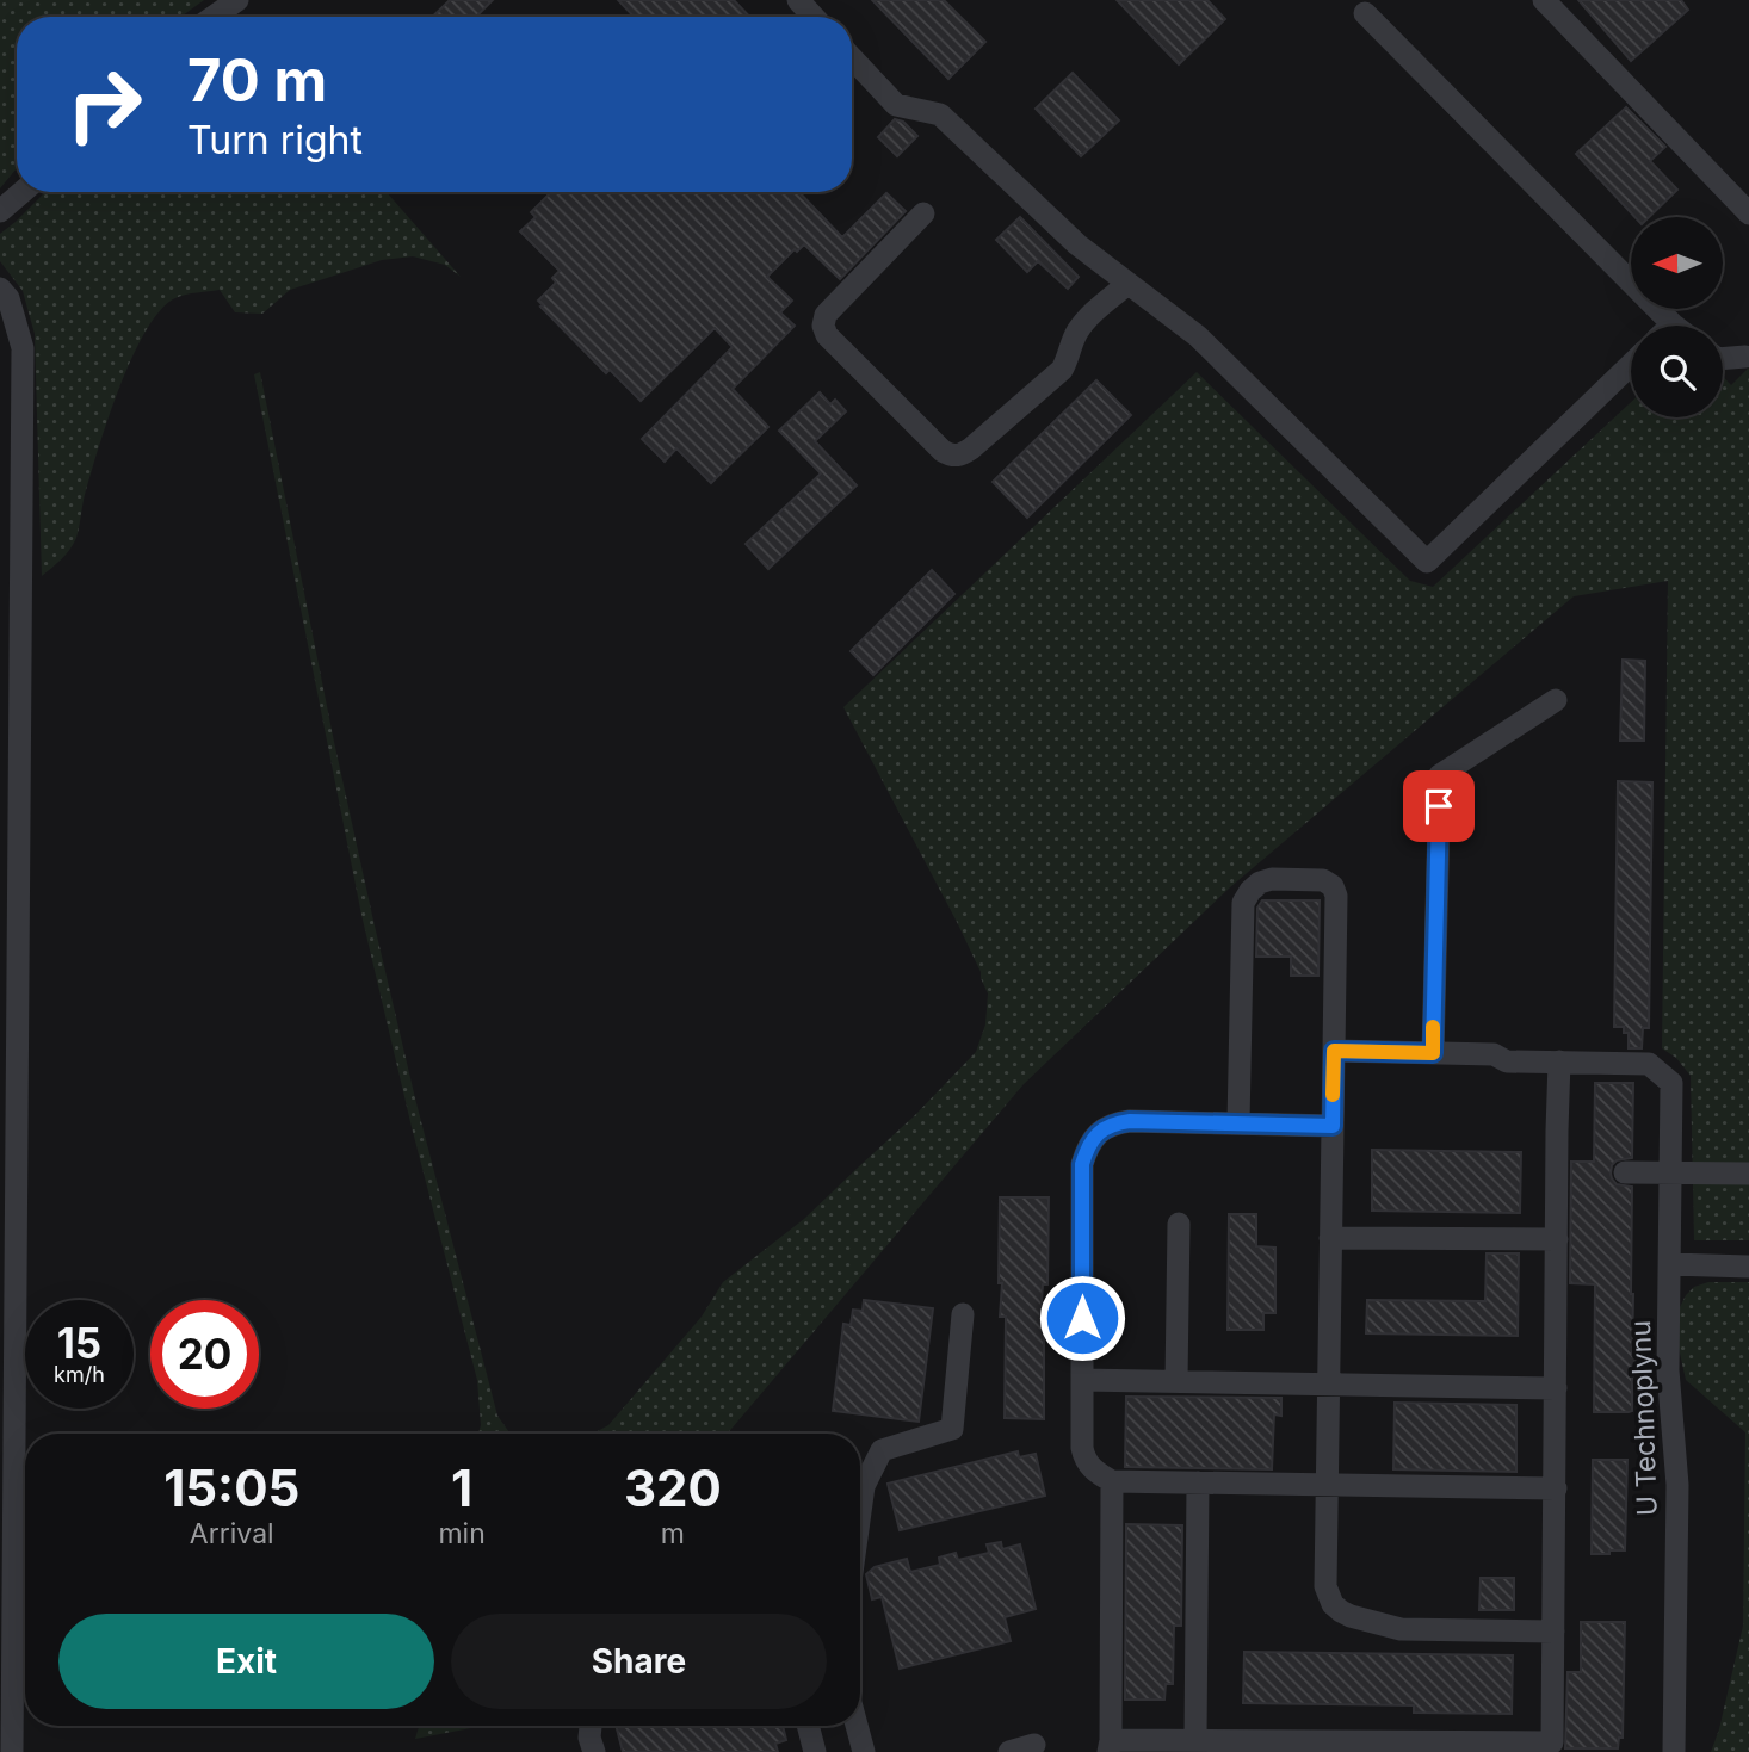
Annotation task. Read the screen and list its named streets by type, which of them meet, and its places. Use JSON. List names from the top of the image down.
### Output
{
  "streets": {
    "street": ["U Technoplynu"]
  },
  "north": "left",
  "page": {
    "turn": ["70 m", "Turn right"],
    "speed": "15 km/h",
    "limit": "20",
    "eta": [
      "15:05",
      "Arrival",
      "1",
      "min",
      "320",
      "m"
    ],
    "buttons": ["Exit", "Share"]
  }
}
